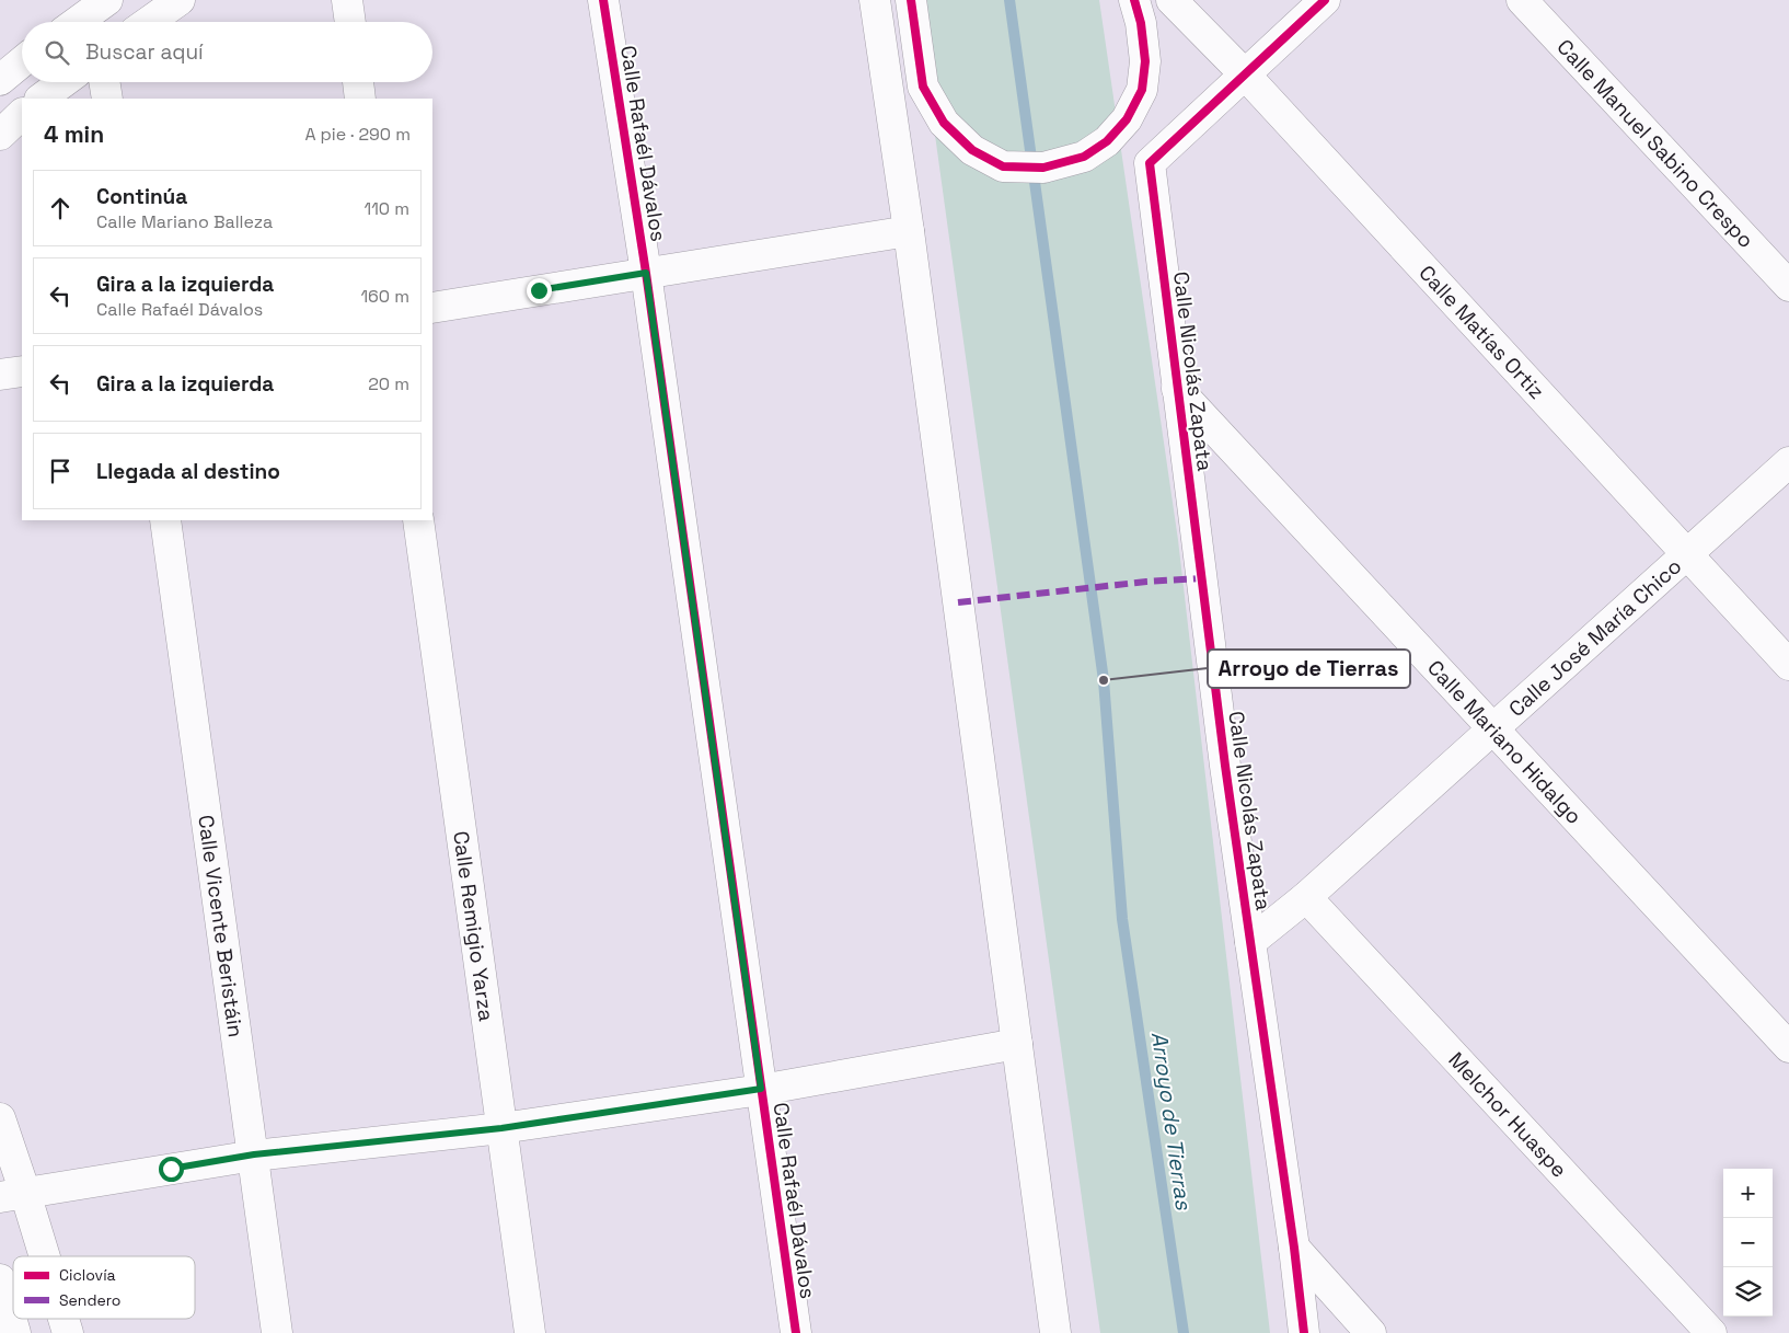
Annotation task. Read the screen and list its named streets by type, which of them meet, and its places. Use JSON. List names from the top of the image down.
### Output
{
  "streets": {
    "street": [
      "Calle Manuel Sabino Crespo",
      "Calle Rafaél Dávalos",
      "Calle Matías Ortiz",
      "Calle Nicolás Zapata",
      "Calle José María Chico",
      "Calle Mariano Hidalgo",
      "Calle Vicente Beristáin",
      "Calle Remigio Yarza",
      "Melchor Huaspe"
    ]
  },
  "crossings": [
    ["Calle Matías Ortiz", "Calle Nicolás Zapata"],
    ["Calle Matías Ortiz", "Calle José María Chico"],
    ["Calle Nicolás Zapata", "Calle José María Chico"],
    ["Calle Nicolás Zapata", "Calle Mariano Hidalgo"],
    ["Calle José María Chico", "Calle Mariano Hidalgo"],
    ["Calle José María Chico", "Melchor Huaspe"]
  ],
  "water": ["Arroyo de Tierras"],
  "places": ["Arroyo de Tierras"],
  "legend": ["Ciclovía", "Sendero"],
  "page": {
    "search": "Buscar aquí",
    "heading": ["4 min", "A pie · 290 m"],
    "list": [
      ["Continúa", "Calle Mariano Balleza", "110 m"],
      ["Gira a la izquierda", "Calle Rafaél Dávalos", "160 m"],
      ["Gira a la izquierda", "20 m"],
      "Llegada al destino"
    ],
    "map_buttons": ["+", "−"]
  }
}
